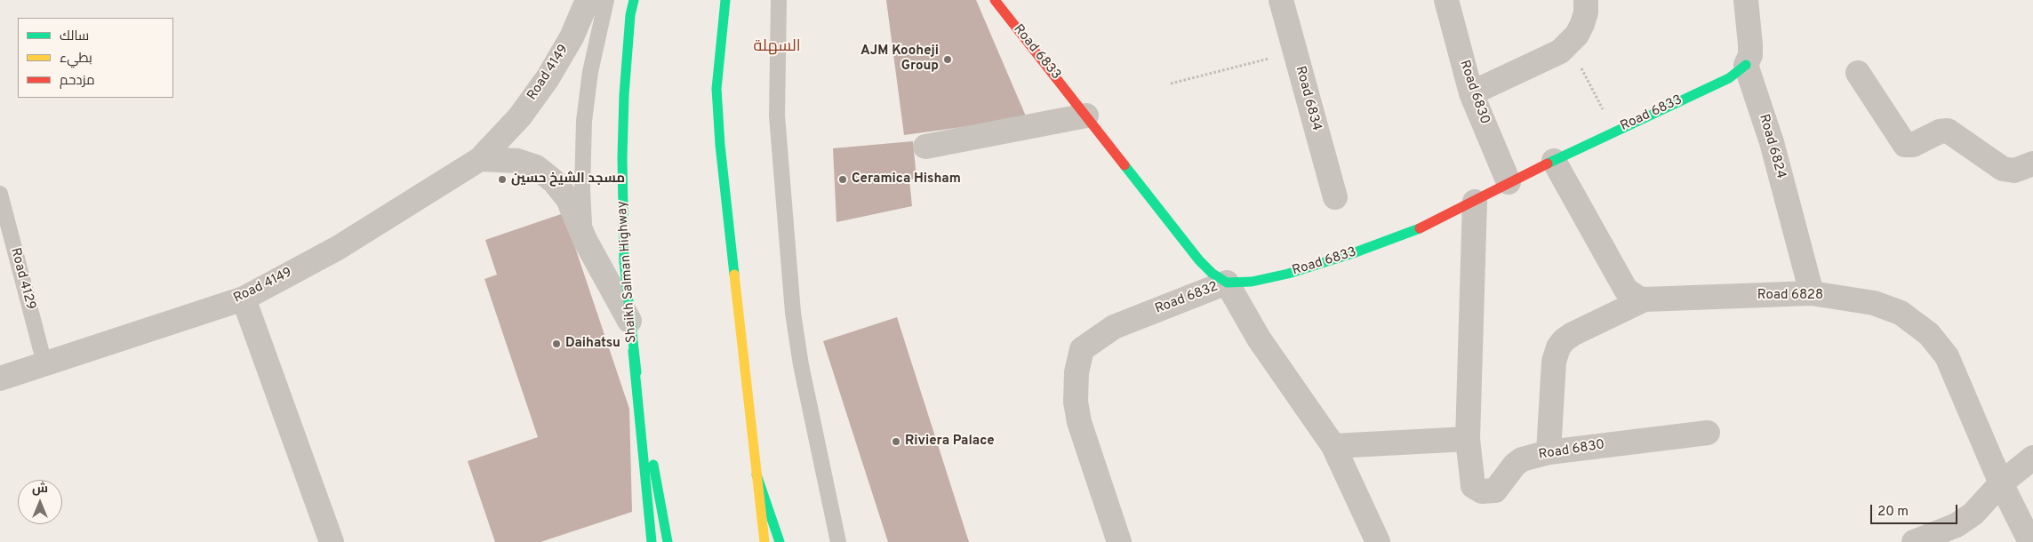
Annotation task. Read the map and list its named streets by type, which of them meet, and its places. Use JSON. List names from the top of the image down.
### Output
{
  "streets": {
    "main road": ["Road 6833", "Shaikh Salman Highway"],
    "street": [
      "Road 4149",
      "Road 6830",
      "Road 6834",
      "Road 6824",
      "Road 6828",
      "Road 6832"
    ],
    "lane": ["Road 4129"]
  },
  "crossings": [
    ["Road 6833", "Road 6830"],
    ["Road 6833", "Road 6824"],
    ["Road 6833", "Road 6828"],
    ["Road 6833", "Road 6832"],
    ["Road 4149", "Road 4129"],
    ["Road 6824", "Road 6828"]
  ],
  "districts": ["السهلة"],
  "places": [
    "AJM Kooheji Group",
    "مسجد الشيخ حسين",
    "Ceramica Hisham",
    "Daihatsu",
    "Riviera Palace"
  ],
  "legend": ["سالك", "بطيء", "مزدحم"],
  "scale_bar": "20 m",
  "north": "top"
}
